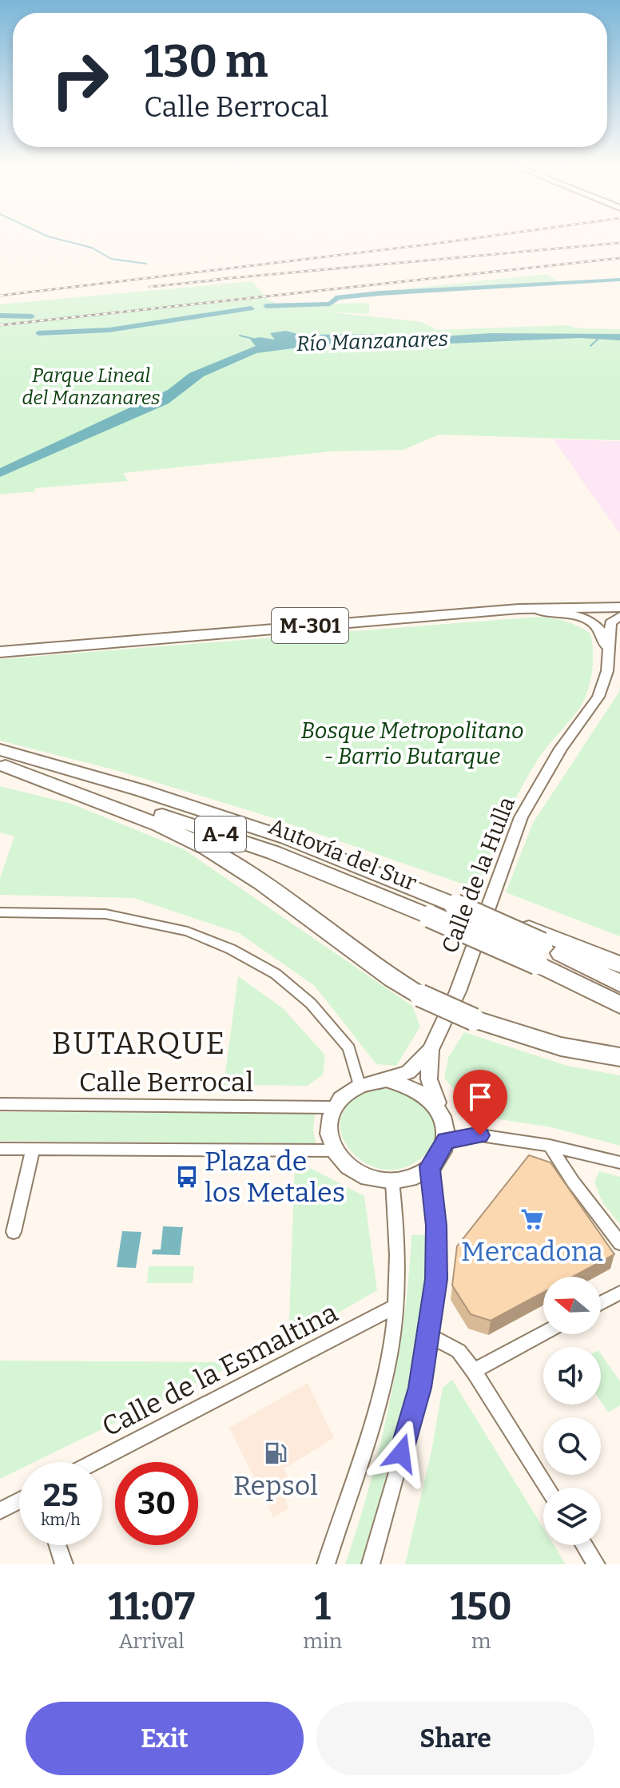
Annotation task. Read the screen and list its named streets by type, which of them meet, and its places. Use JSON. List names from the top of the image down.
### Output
{
  "streets": {
    "highway": ["M-301", "A-4", "Autovía del Sur"],
    "street": ["Calle de la Hulla", "Calle Berrocal", "Calle de la Esmaltina"]
  },
  "districts": ["BUTARQUE"],
  "water": ["Río Manzanares"],
  "parks": ["Parque Lineal del Manzanares", "Bosque Metropolitano - Barrio Butarque"],
  "places": {
    "bus stop": ["Plaza de los Metales"],
    "supermarket": ["Mercadona"],
    "fuel station": ["Repsol"]
  },
  "north": "left",
  "page": {
    "turn": ["130 m", "Calle Berrocal"],
    "speed": "25 km/h",
    "limit": "30",
    "eta": [
      "11:07",
      "Arrival",
      "1",
      "min",
      "150",
      "m"
    ],
    "buttons": ["Exit", "Share"]
  }
}
